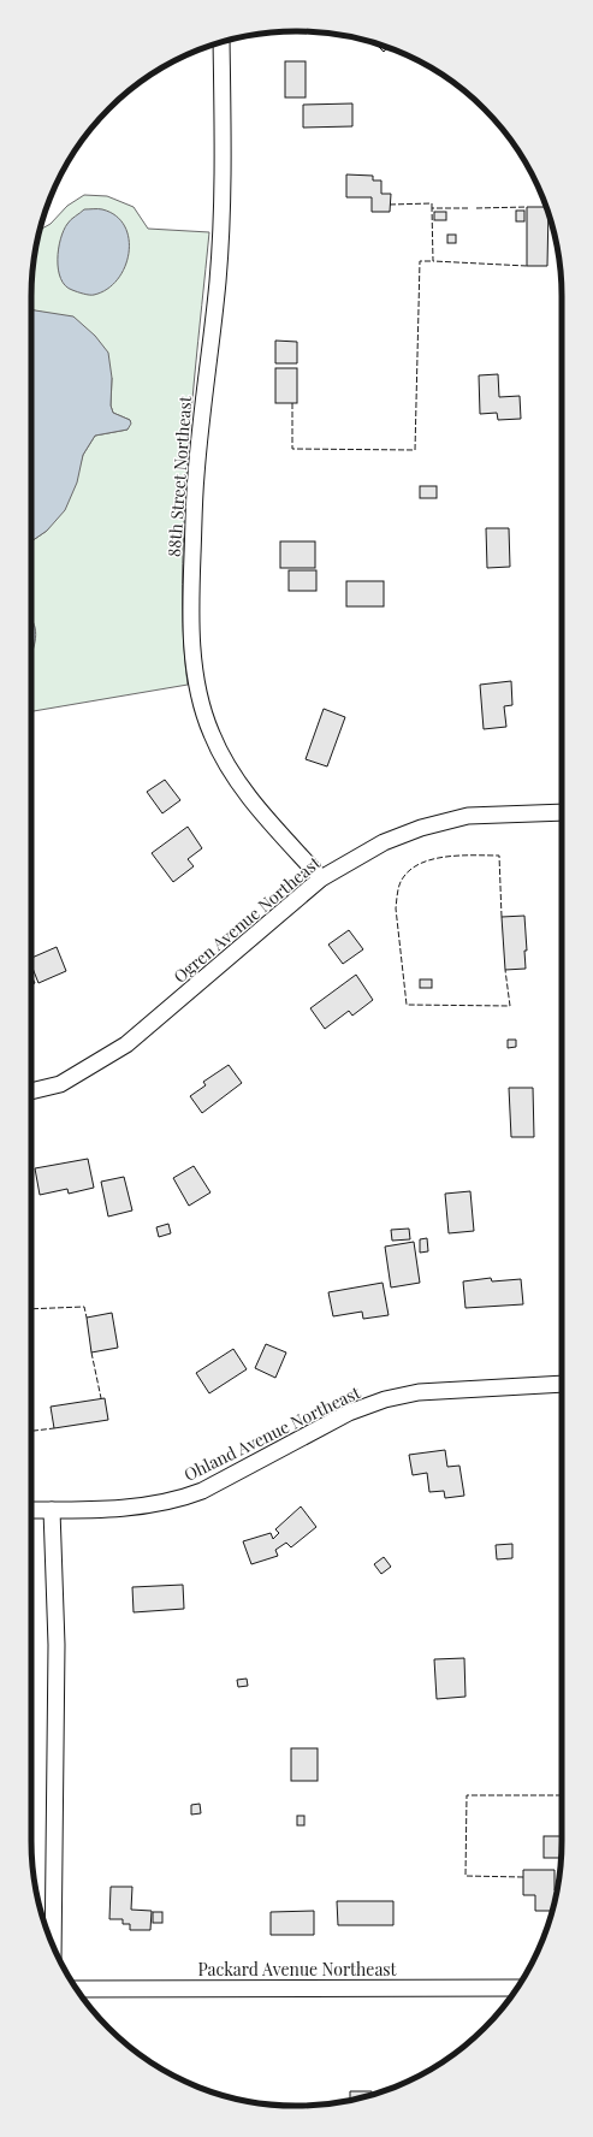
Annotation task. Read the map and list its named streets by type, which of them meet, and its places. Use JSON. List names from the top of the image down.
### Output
{
  "streets": {
    "street": [
      "88th Street Northeast",
      "Ogren Avenue Northeast",
      "Ohland Avenue Northeast",
      "Packard Avenue Northeast"
    ]
  },
  "crossings": [
    ["88th Street Northeast", "Ogren Avenue Northeast"]
  ]
}
